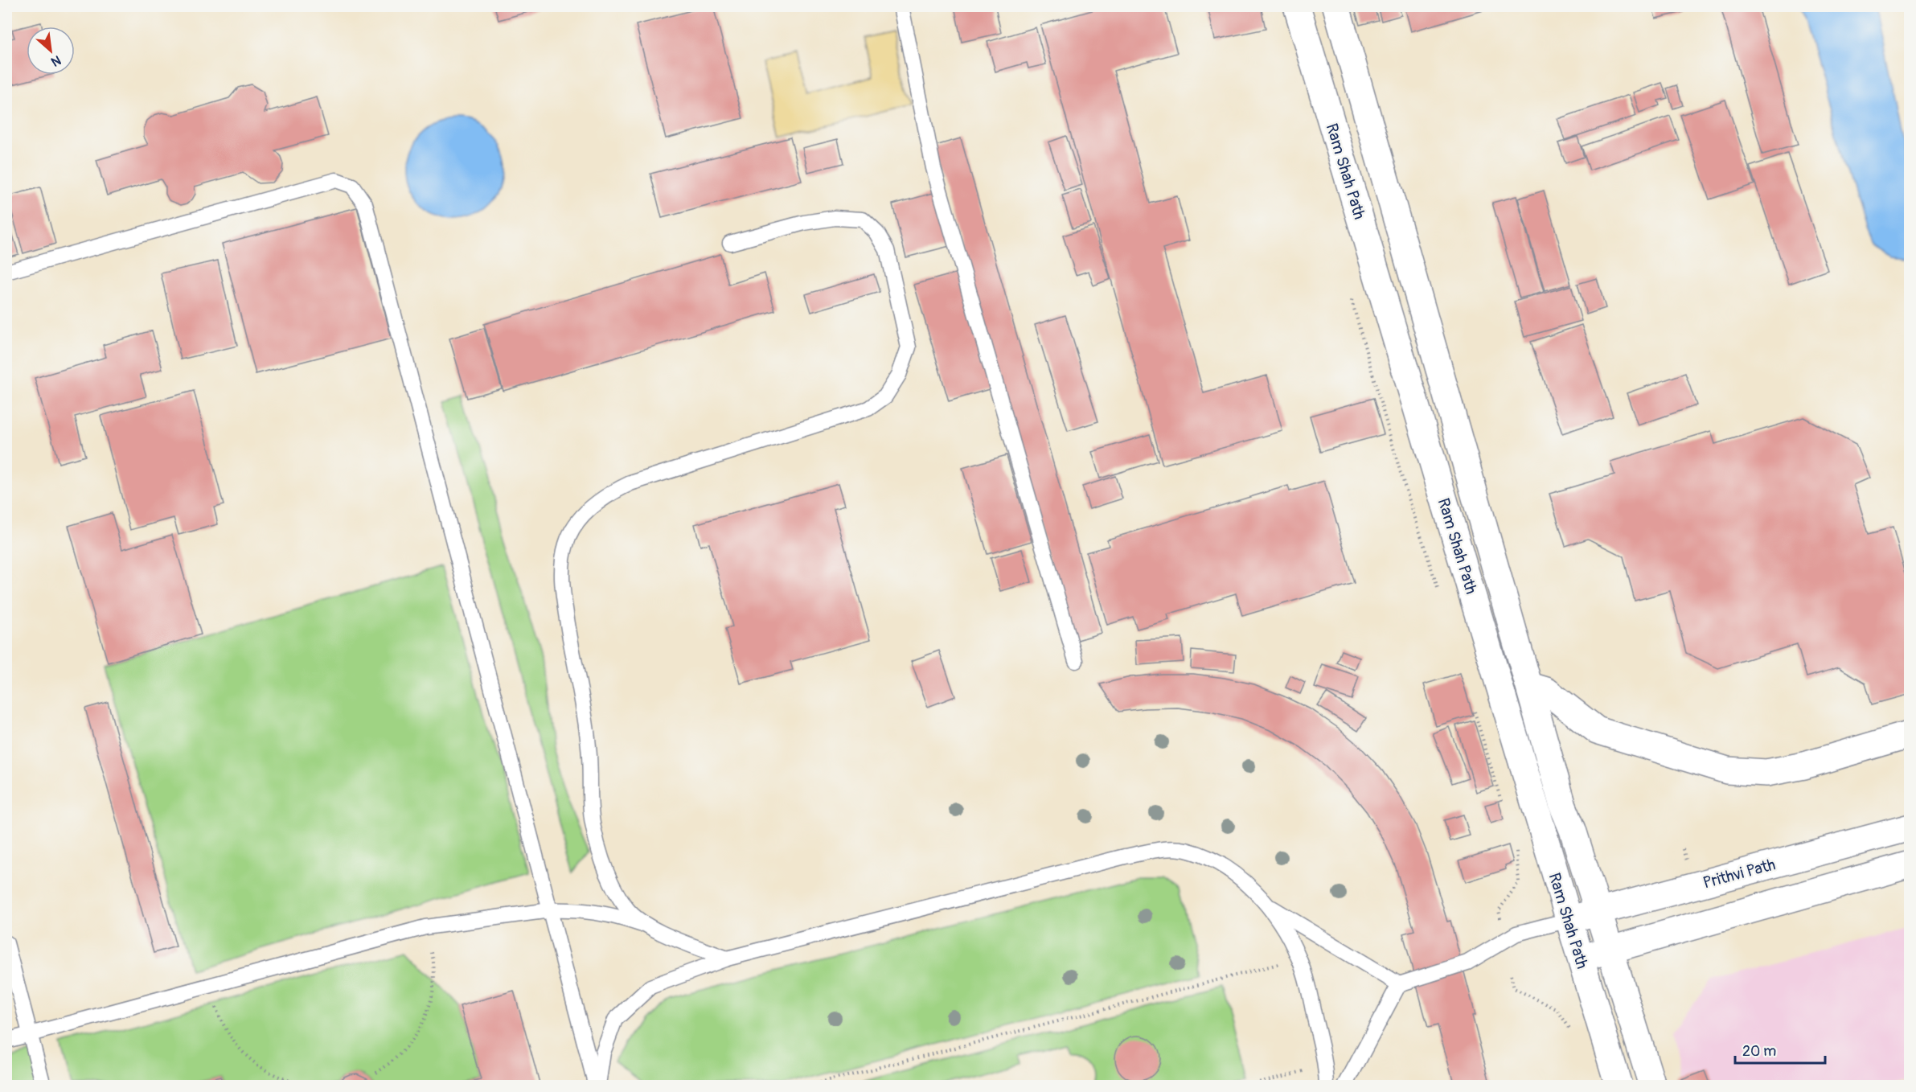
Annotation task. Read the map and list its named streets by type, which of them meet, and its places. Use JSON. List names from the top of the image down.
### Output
{
  "streets": {
    "main road": ["Ram Shah Path", "Prithvi Path"]
  },
  "crossings": [
    ["Ram Shah Path", "Prithvi Path"]
  ],
  "scale_bar": "20 m",
  "north": "bottom right"
}
